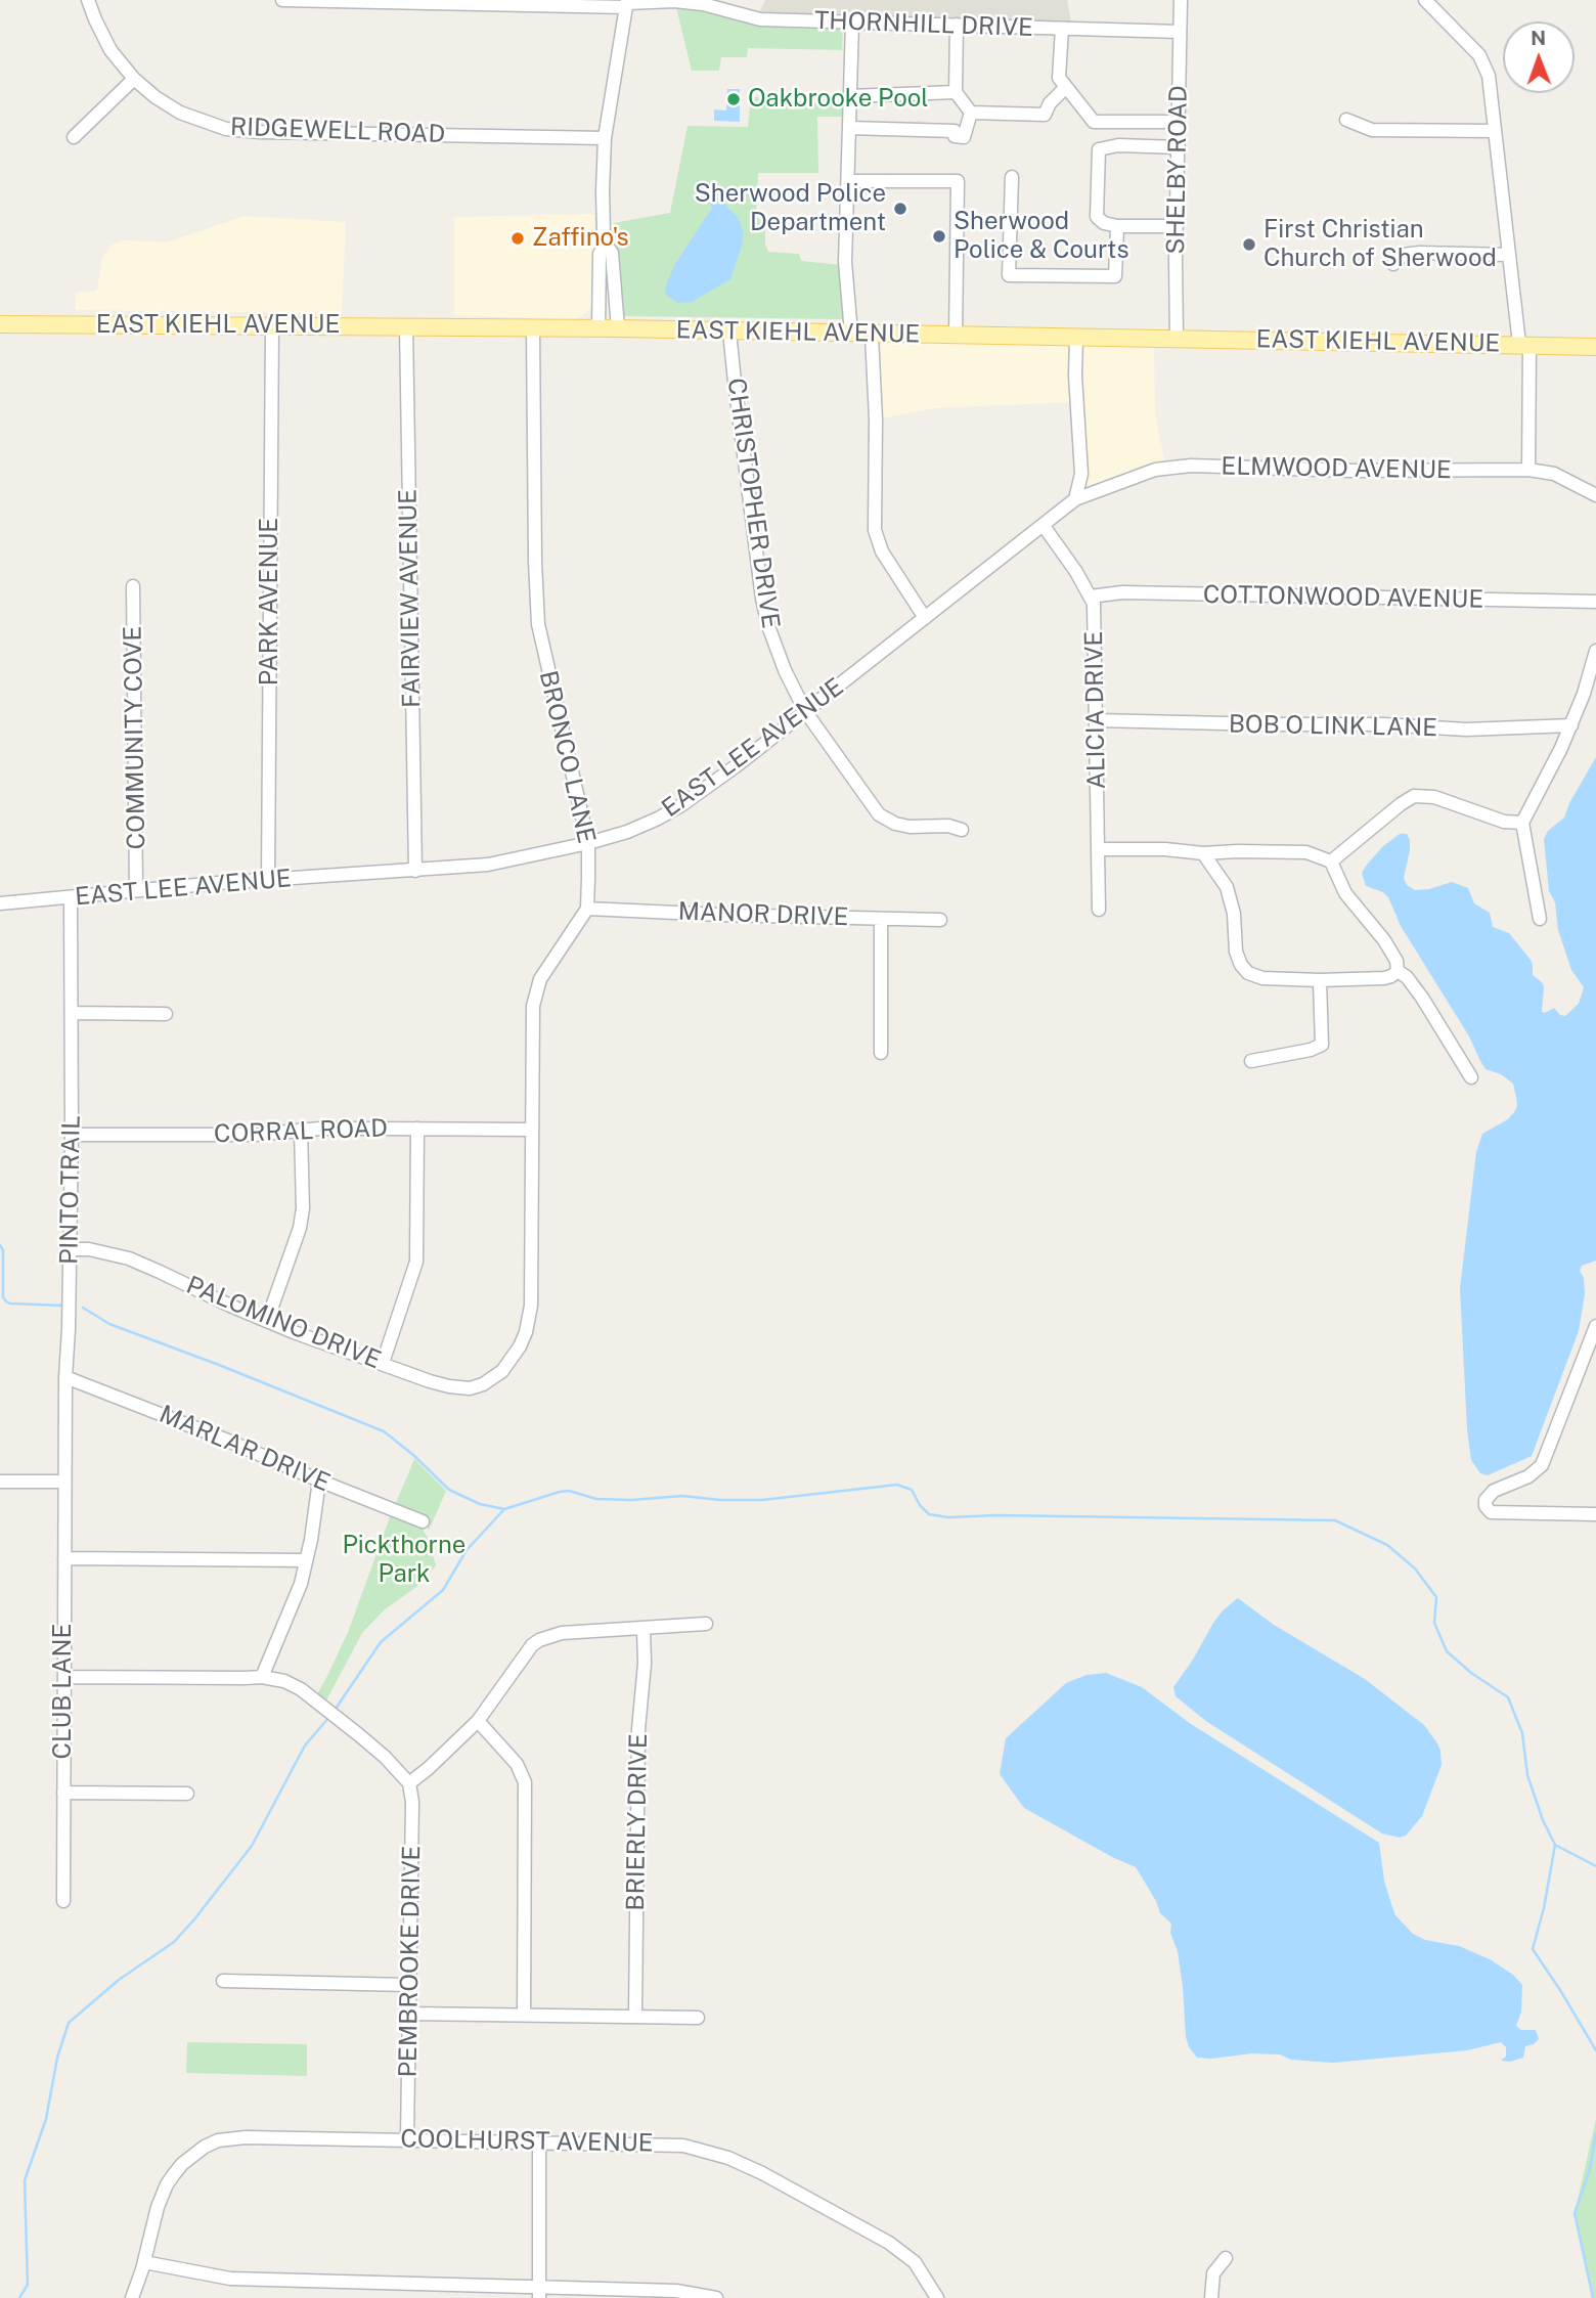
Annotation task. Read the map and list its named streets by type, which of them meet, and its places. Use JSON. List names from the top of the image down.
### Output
{
  "streets": {
    "main road": ["EAST KIEHL AVENUE"],
    "street": [
      "THORNHILL DRIVE",
      "RIDGEWELL ROAD",
      "SHELBY ROAD",
      "ELMWOOD AVENUE",
      "CHRISTOPHER DRIVE",
      "COTTONWOOD AVENUE",
      "FAIRVIEW AVENUE",
      "PARK AVENUE",
      "ALICIA DRIVE",
      "BOB O LINK LANE",
      "COMMUNITY COVE",
      "EAST LEE AVENUE",
      "BRONCO LANE",
      "MANOR DRIVE",
      "CORRAL ROAD",
      "PINTO TRAIL",
      "PALOMINO DRIVE",
      "MARLAR DRIVE",
      "CLUB LANE",
      "BRIERLY DRIVE",
      "PEMBROOKE DRIVE",
      "COOLHURST AVENUE"
    ]
  },
  "crossings": [
    ["THORNHILL DRIVE", "SHELBY ROAD"],
    ["SHELBY ROAD", "EAST KIEHL AVENUE"],
    ["EAST KIEHL AVENUE", "CHRISTOPHER DRIVE"],
    ["EAST KIEHL AVENUE", "FAIRVIEW AVENUE"],
    ["EAST KIEHL AVENUE", "PARK AVENUE"],
    ["EAST KIEHL AVENUE", "BRONCO LANE"],
    ["ELMWOOD AVENUE", "EAST LEE AVENUE"],
    ["CHRISTOPHER DRIVE", "EAST LEE AVENUE"],
    ["COTTONWOOD AVENUE", "ALICIA DRIVE"],
    ["FAIRVIEW AVENUE", "EAST LEE AVENUE"],
    ["PARK AVENUE", "EAST LEE AVENUE"],
    ["ALICIA DRIVE", "BOB O LINK LANE"],
    ["ALICIA DRIVE", "EAST LEE AVENUE"],
    ["COMMUNITY COVE", "EAST LEE AVENUE"],
    ["EAST LEE AVENUE", "BRONCO LANE"],
    ["EAST LEE AVENUE", "PINTO TRAIL"],
    ["BRONCO LANE", "MANOR DRIVE"],
    ["CORRAL ROAD", "PINTO TRAIL"],
    ["CORRAL ROAD", "PALOMINO DRIVE"],
    ["PINTO TRAIL", "PALOMINO DRIVE"],
    ["PINTO TRAIL", "MARLAR DRIVE"],
    ["PINTO TRAIL", "CLUB LANE"],
    ["PEMBROOKE DRIVE", "COOLHURST AVENUE"]
  ],
  "parks": ["Pickthorne Park"],
  "places": [
    "Oakbrooke Pool",
    "Sherwood Police Department",
    "Sherwood Police & Courts",
    "Zaffino's",
    "First Christian Church of Sherwood"
  ],
  "north": "top"
}
